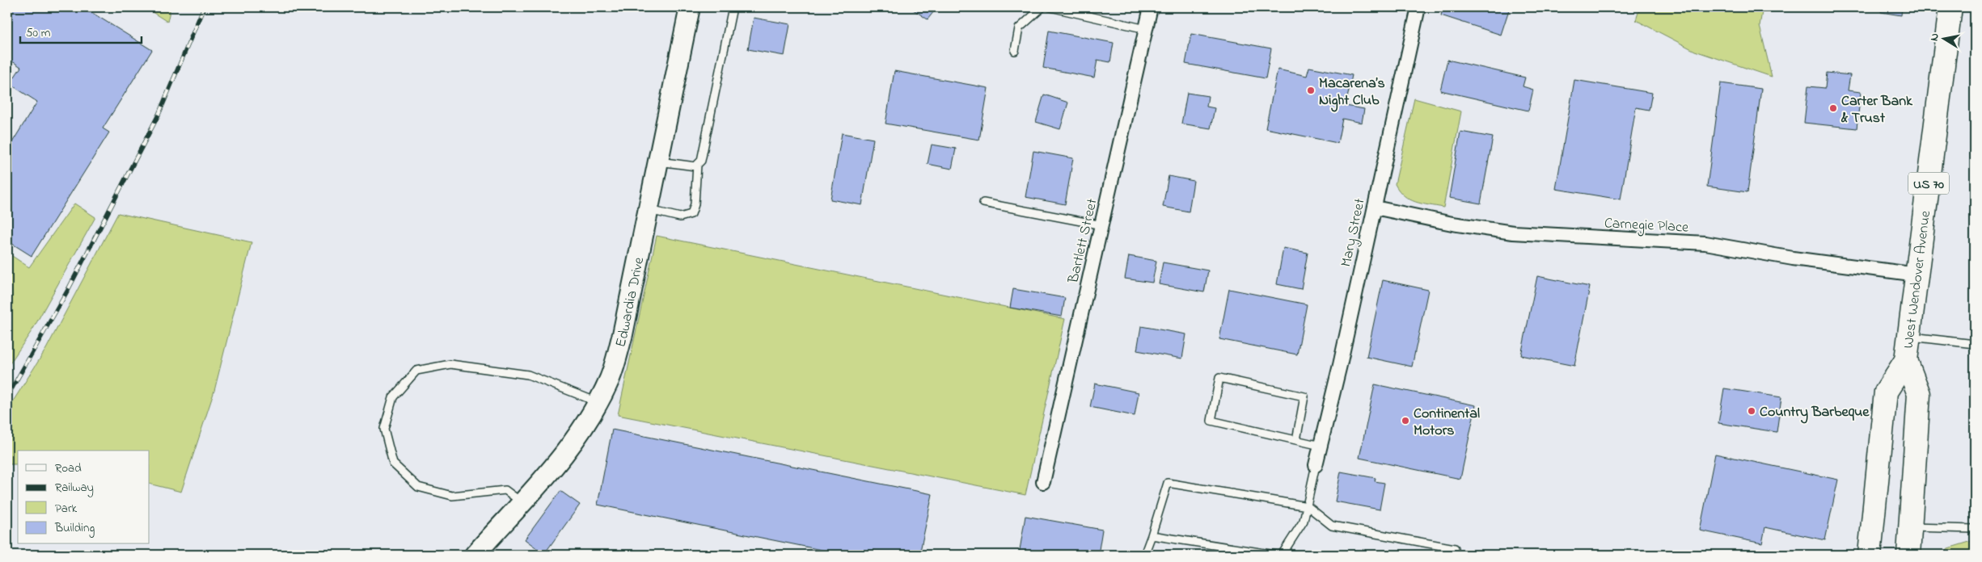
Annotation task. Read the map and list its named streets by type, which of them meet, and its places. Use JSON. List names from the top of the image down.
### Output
{
  "streets": {
    "highway": ["US 70", "West Wendover Avenue"],
    "main road": ["Edwardia Drive"],
    "street": ["Carnegie Place", "Mary Street", "Bartlett Street"]
  },
  "crossings": [
    ["Carnegie Place", "Mary Street"],
    ["Carnegie Place", "West Wendover Avenue"]
  ],
  "places": [
    "Macarena’s Night Club",
    "Carter Bank & Trust",
    "Country Barbeque",
    "Continental Motors"
  ],
  "legend": [
    "Road",
    "Railway",
    "Park",
    "Building"
  ],
  "scale_bar": "50 m",
  "north": "left"
}
